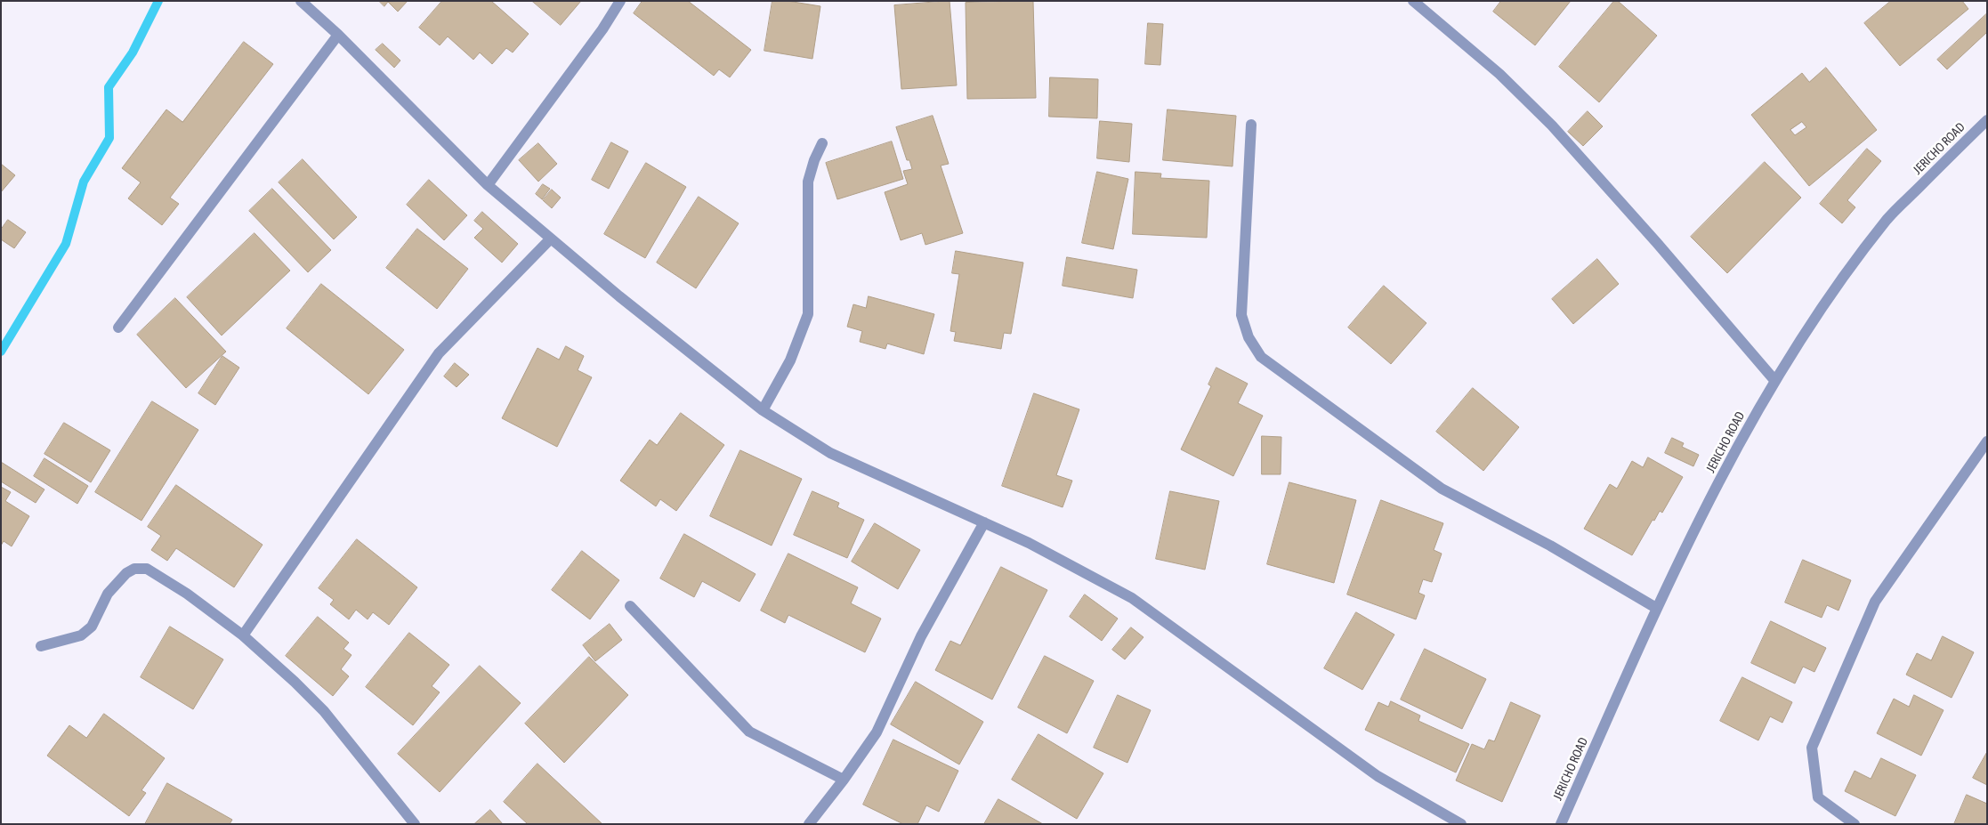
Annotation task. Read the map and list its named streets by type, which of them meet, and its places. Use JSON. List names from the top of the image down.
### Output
{
  "streets": {
    "street": ["JERICHO ROAD"]
  }
}
